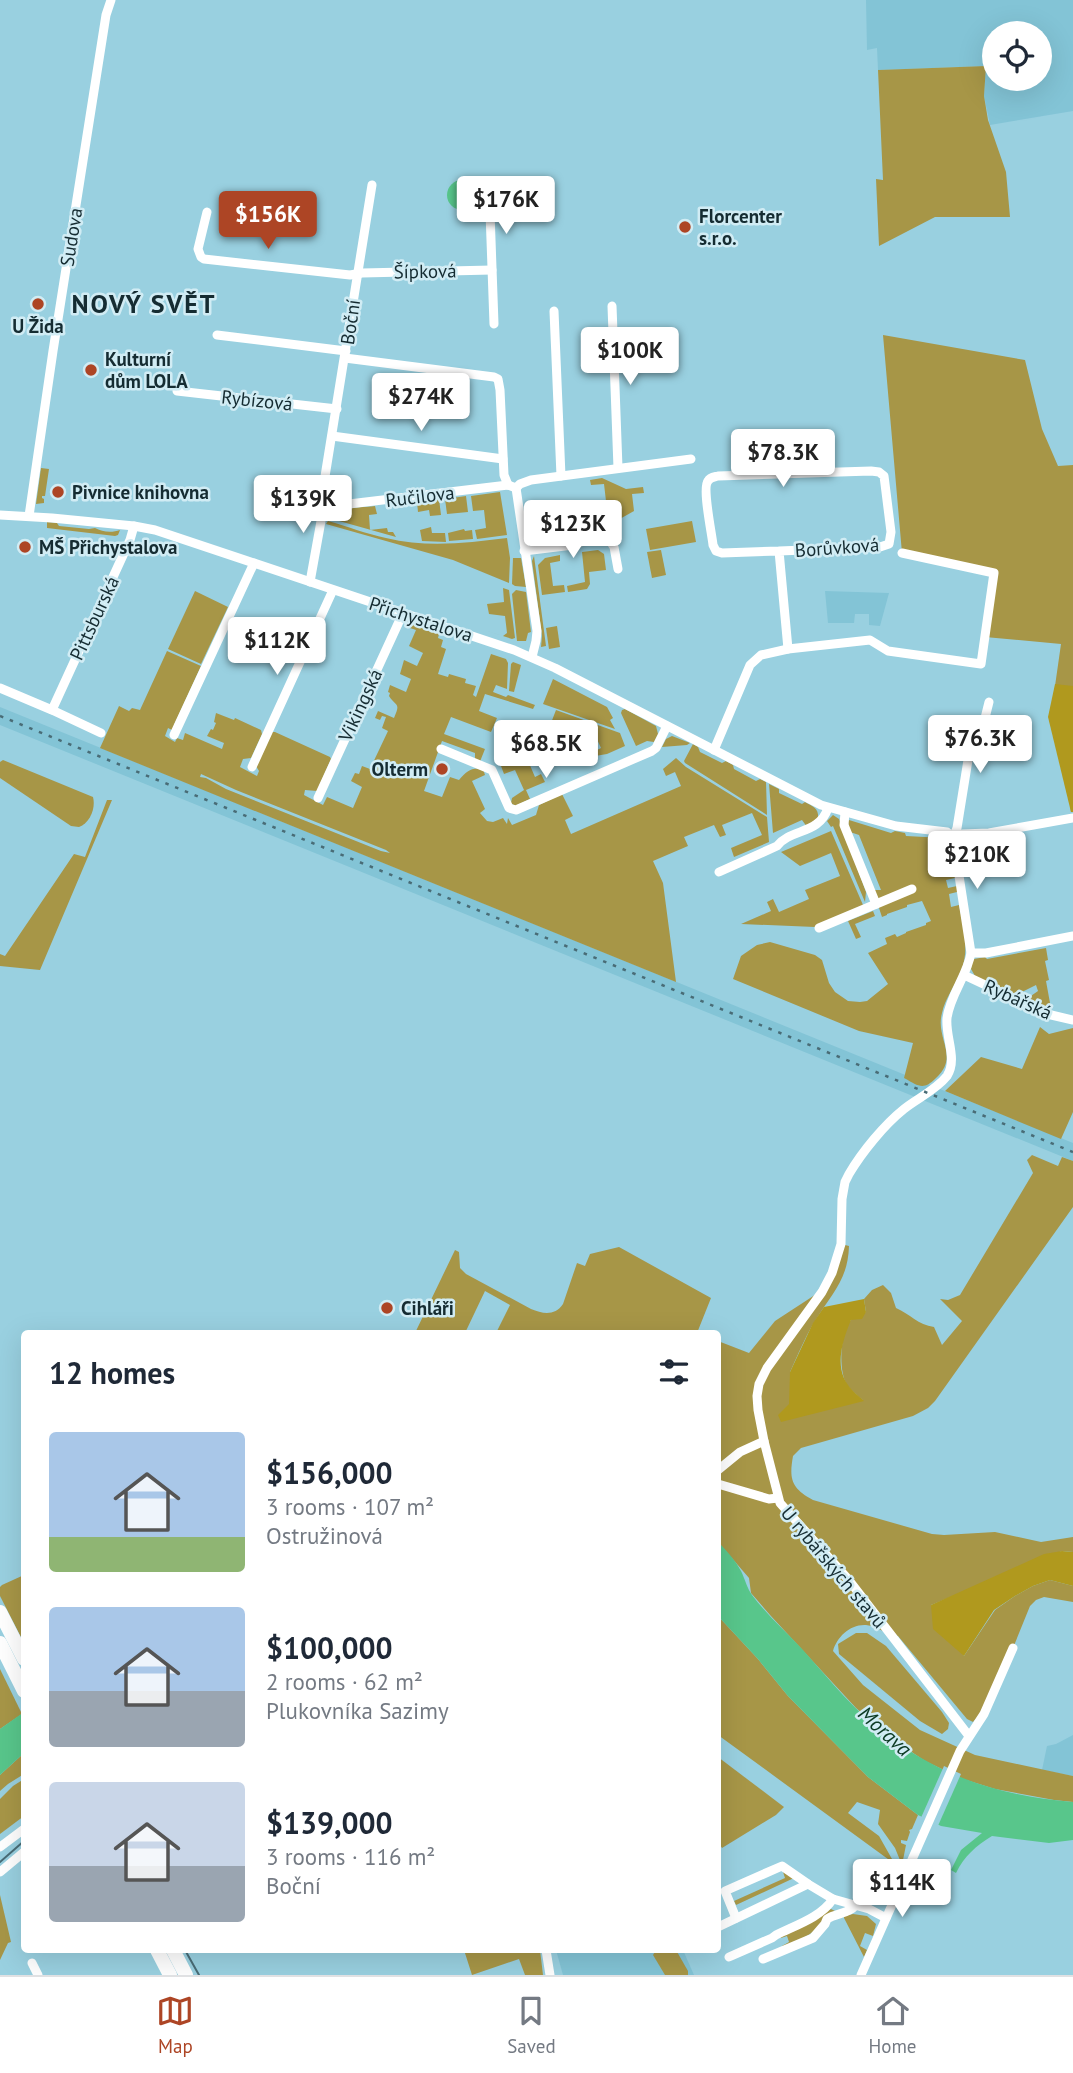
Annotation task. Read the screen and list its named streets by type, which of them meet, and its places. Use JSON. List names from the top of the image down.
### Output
{
  "streets": {
    "street": [
      "Sudova",
      "Šípková",
      "Boční",
      "Rybízová",
      "Ručilova",
      "Borůvková",
      "Pittsburská",
      "Přichystalova",
      "Vikingská",
      "Rybářská",
      "U rybářských stavů"
    ]
  },
  "crossings": [
    ["Sudova", "Přichystalova"],
    ["Šípková", "Boční"],
    ["Boční", "Rybízová"],
    ["Boční", "Ručilova"],
    ["Boční", "Přichystalova"],
    ["Pittsburská", "Přichystalova"],
    ["Přichystalova", "Vikingská"],
    ["Přichystalova", "Rybářská"],
    ["Rybářská", "U rybářských stavů"]
  ],
  "districts": ["NOVÝ SVĚT"],
  "water": ["Morava"],
  "places": [
    "Florcenter s.r.o.",
    "U Žida",
    "Kulturní dům LOLA",
    "Pivnice knihovna",
    "MŠ Přichystalova",
    "Olterm",
    "Cihláři"
  ],
  "page": {
    "price": [
      "$176K",
      "$156K",
      "$100K",
      "$274K",
      "$78.3K",
      "$139K",
      "$123K",
      "$112K",
      "$76.3K",
      "$68.5K",
      "$210K",
      "$114K"
    ],
    "heading": "12 homes",
    "list": [
      {
        "name": "$156,000",
        "note": "3 rooms · 107 m² · Ostružinová"
      },
      {
        "name": "$100,000",
        "note": "2 rooms · 62 m² · Plukovníka Sazimy"
      },
      {
        "name": "$139,000",
        "note": "3 rooms · 116 m² · Boční"
      }
    ],
    "tabs": ["Map", "Saved", "Home"]
  }
}
